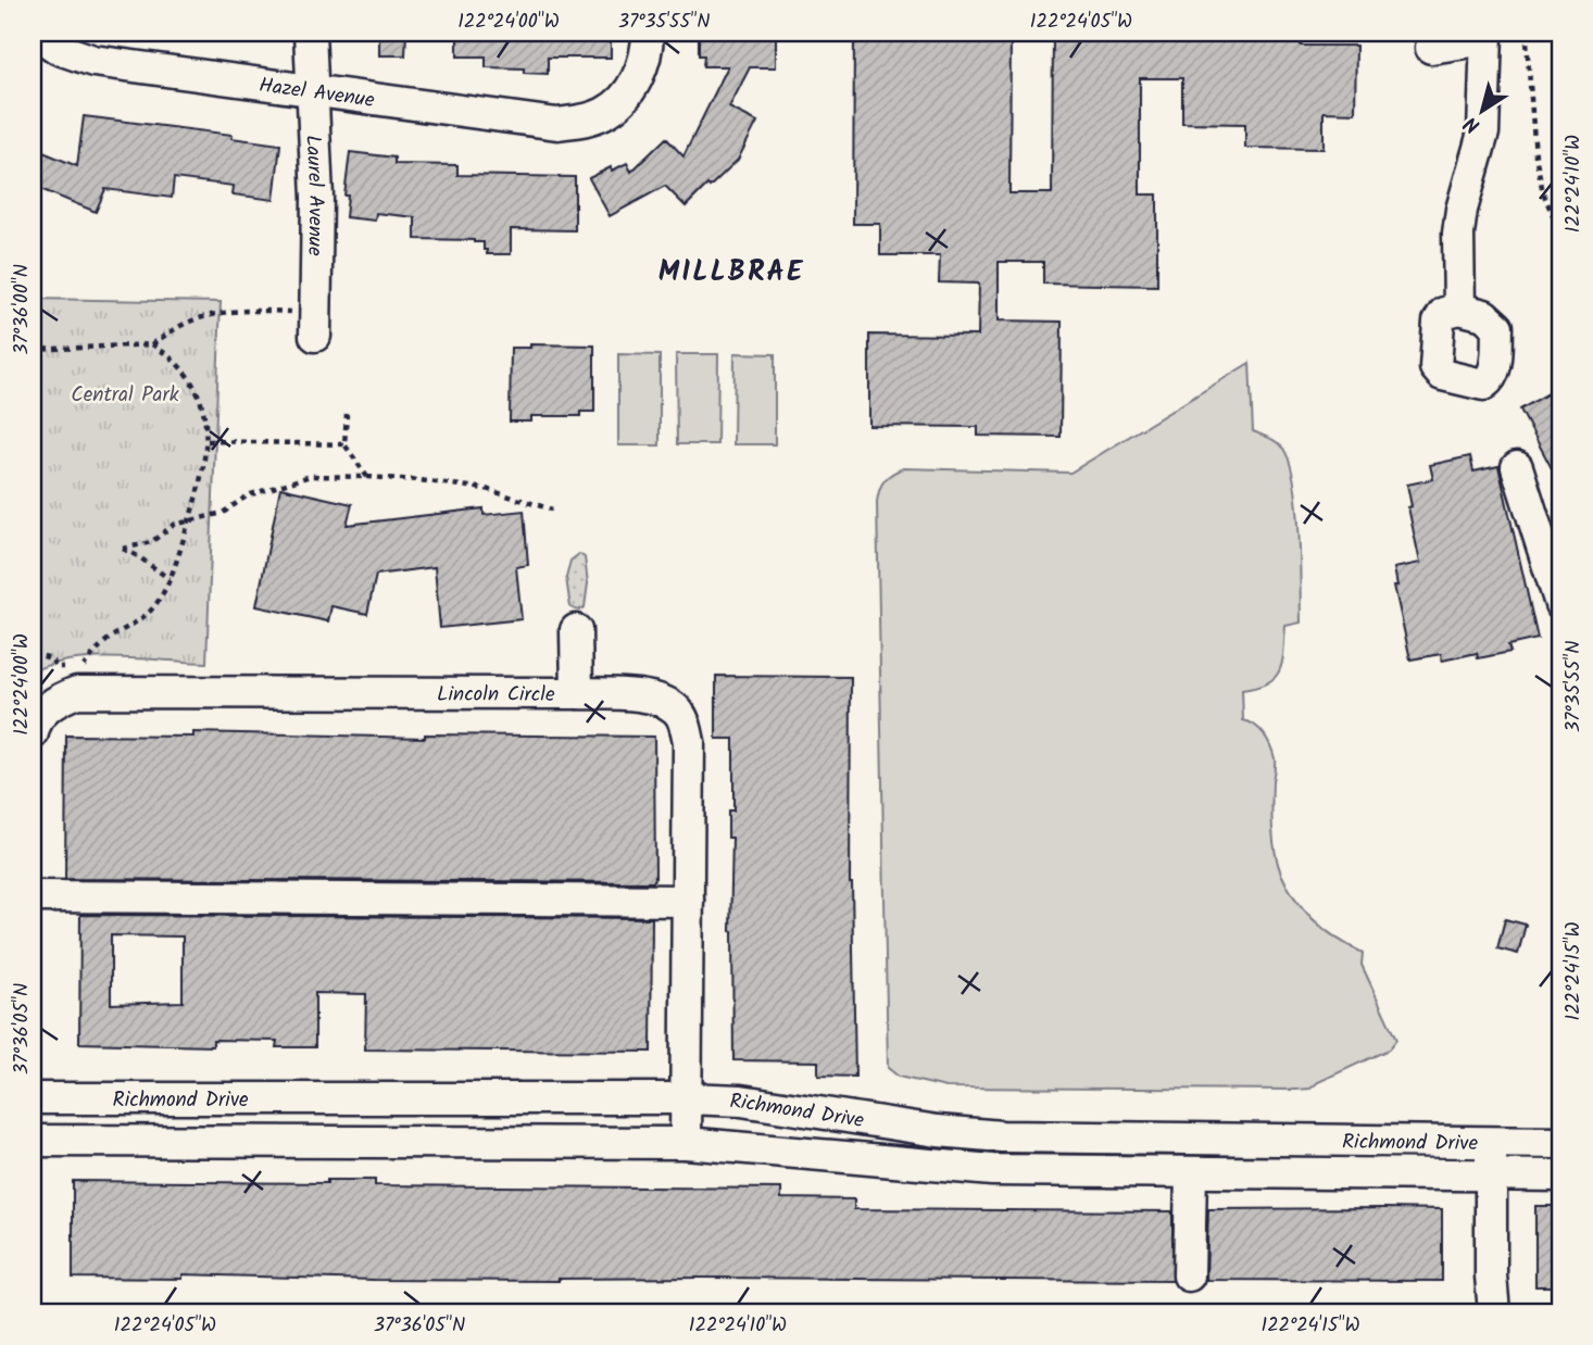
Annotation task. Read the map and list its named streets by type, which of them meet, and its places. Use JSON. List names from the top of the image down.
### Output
{
  "streets": {
    "street": [
      "Hazel Avenue",
      "Laurel Avenue",
      "Lincoln Circle",
      "Richmond Drive"
    ]
  },
  "crossings": [
    ["Hazel Avenue", "Laurel Avenue"],
    ["Lincoln Circle", "Richmond Drive"]
  ],
  "districts": ["MILLBRAE"],
  "parks": ["Central Park"],
  "north": "bottom left",
  "coordinates": [
    "122°24'00\"W",
    "37°35'55\"N",
    "122°24'05\"W",
    "122°24'10\"W",
    "37°36'00\"N",
    "122°24'15\"W",
    "37°36'05\"N"
  ]
}
